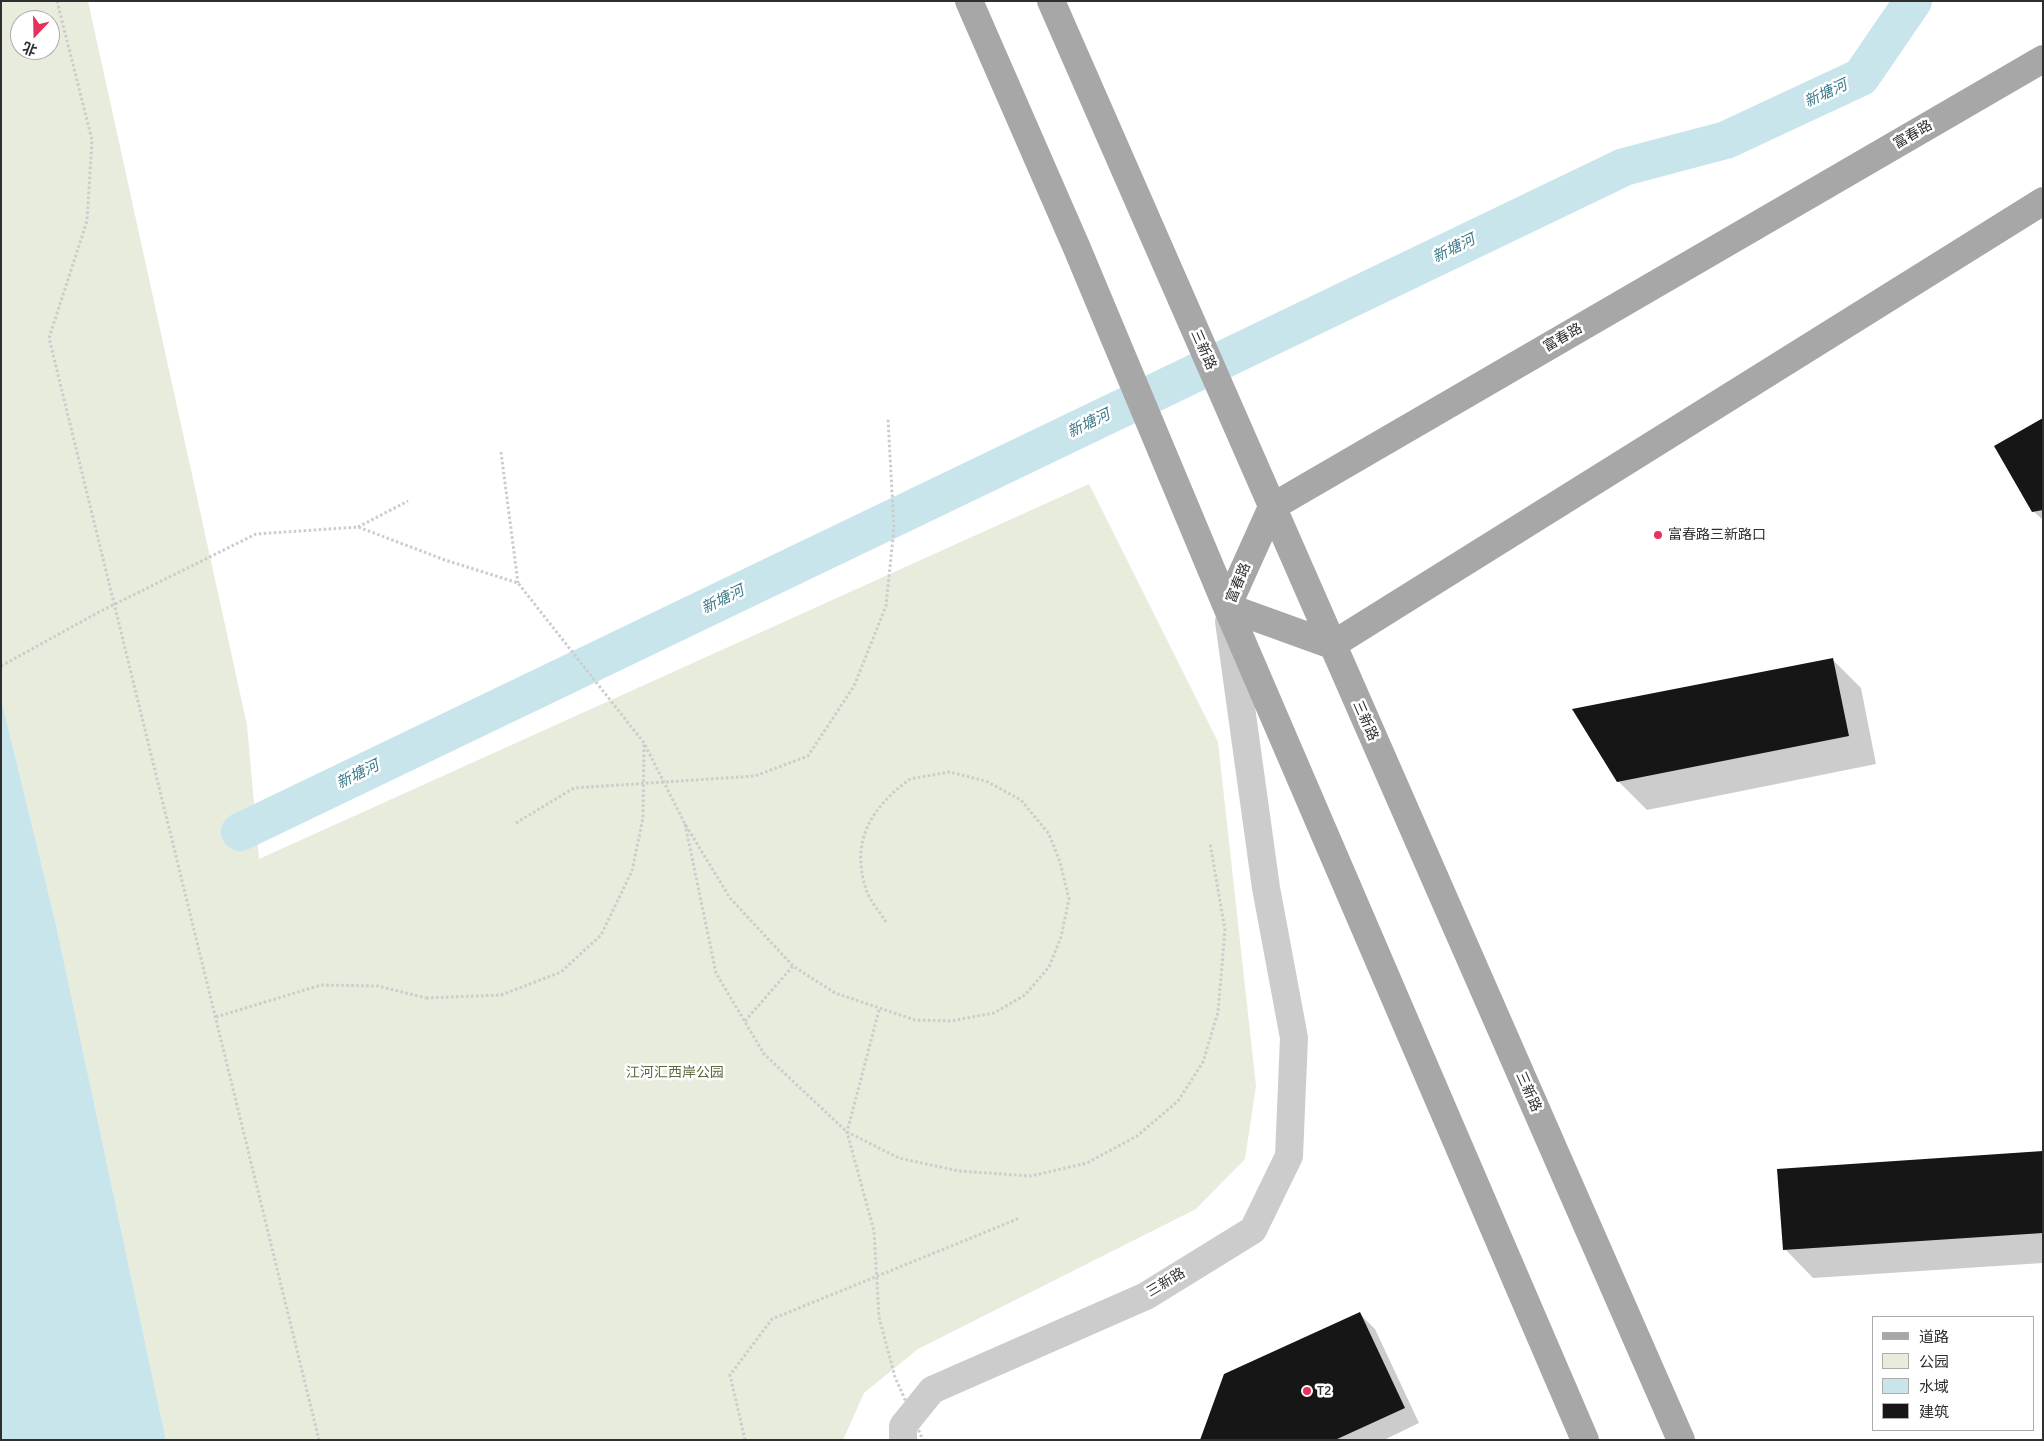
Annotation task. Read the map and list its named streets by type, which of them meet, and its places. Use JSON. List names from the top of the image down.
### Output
{
  "streets": {
    "main road": ["富春路", "三新路"]
  },
  "crossings": [
    ["富春路", "三新路"]
  ],
  "water": ["新塘河"],
  "parks": ["江河汇西岸公园"],
  "places": ["富春路三新路口", "T2"],
  "legend": [
    "道路",
    "公园",
    "水域",
    "建筑"
  ],
  "north": "bottom"
}
